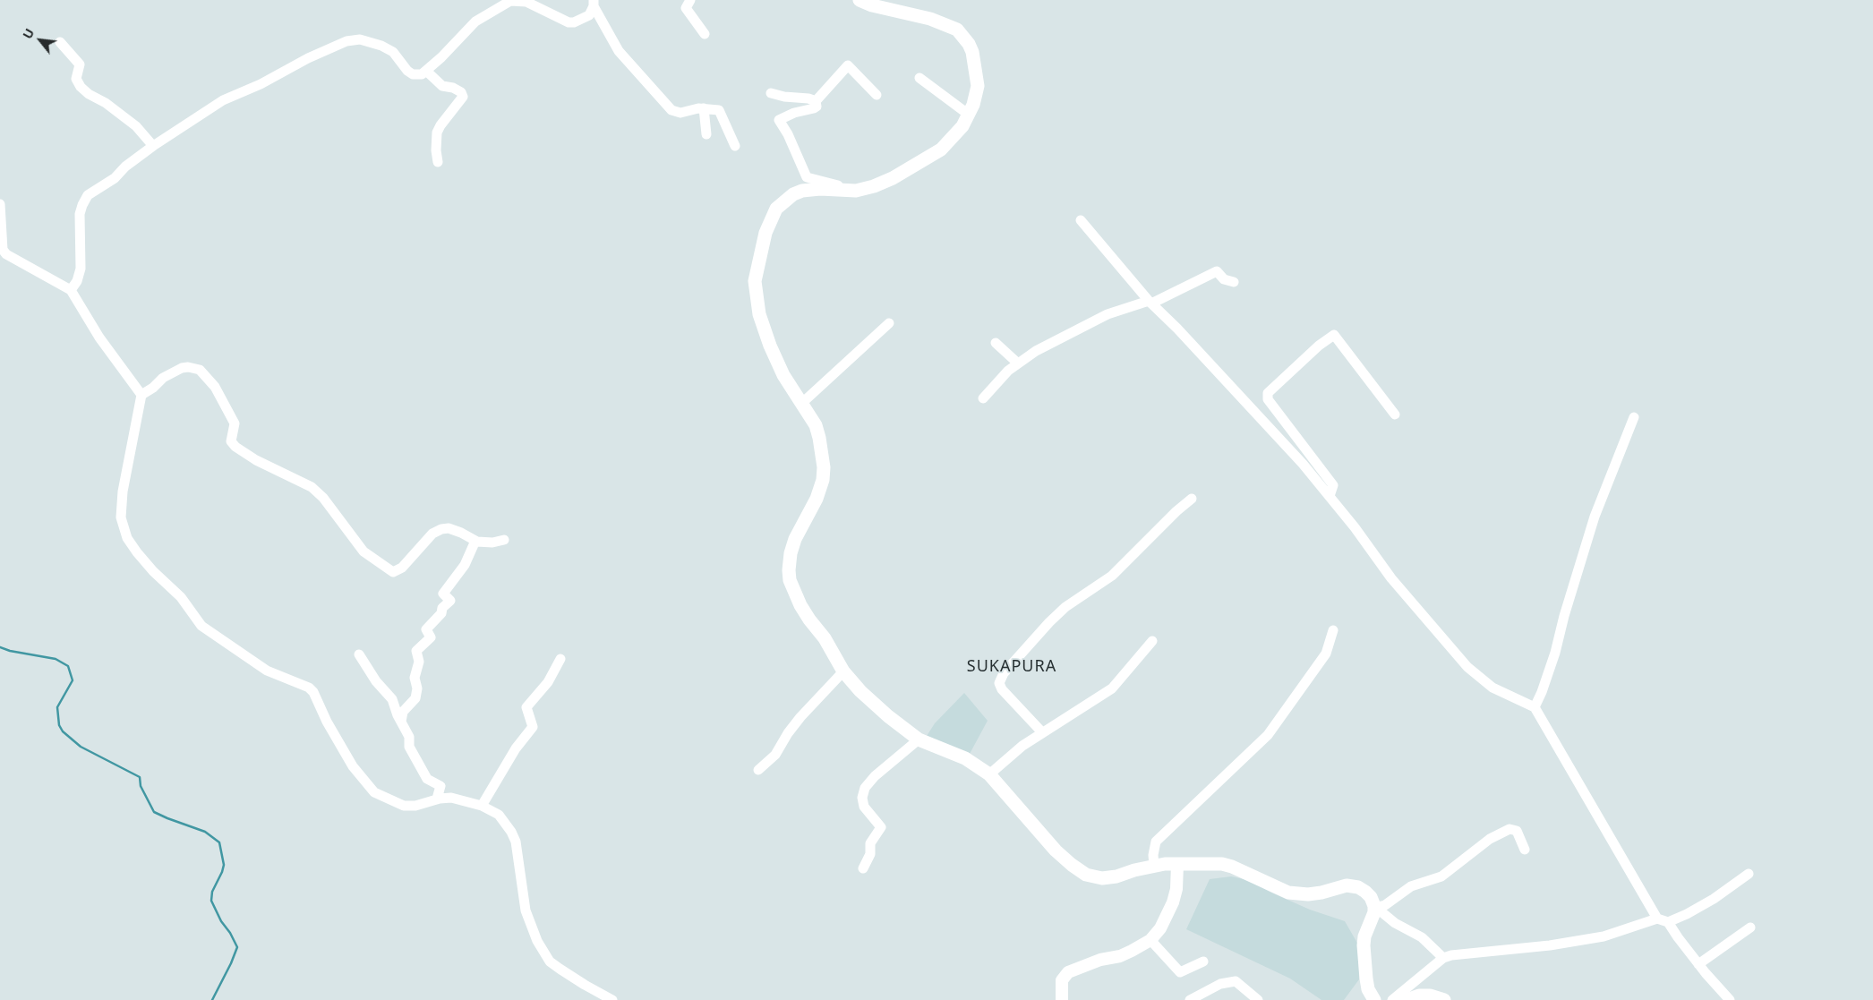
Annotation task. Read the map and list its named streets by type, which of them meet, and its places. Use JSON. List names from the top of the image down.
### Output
{
  "districts": ["SUKAPURA"],
  "north": "top left"
}
